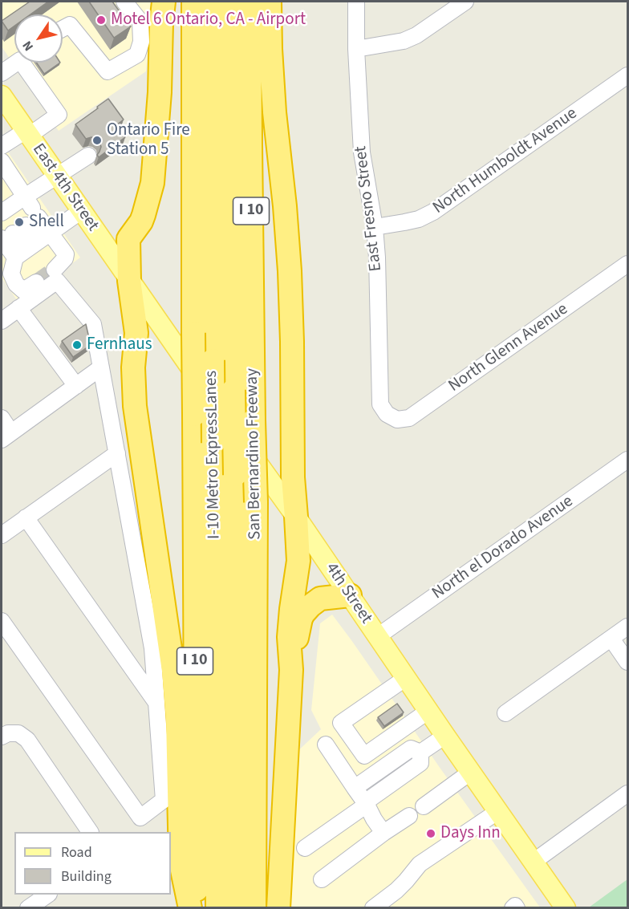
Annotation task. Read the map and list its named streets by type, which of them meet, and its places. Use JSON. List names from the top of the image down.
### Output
{
  "streets": {
    "highway": ["I 10", "San Bernardino Freeway", "I-10 Metro ExpressLanes"],
    "main road": ["East 4th Street", "4th Street"],
    "street": [
      "North Humboldt Avenue",
      "East Fresno Street",
      "North Glenn Avenue",
      "North el Dorado Avenue"
    ]
  },
  "crossings": [
    ["North Humboldt Avenue", "East Fresno Street"],
    ["East 4th Street", "4th Street"],
    ["East Fresno Street", "North Glenn Avenue"],
    ["North el Dorado Avenue", "4th Street"]
  ],
  "places": [
    "Motel 6 Ontario, CA - Airport",
    "Ontario Fire Station 5",
    "Shell",
    "Fernhaus",
    "Days Inn"
  ],
  "legend": ["Road", "Building"],
  "north": "bottom left"
}
